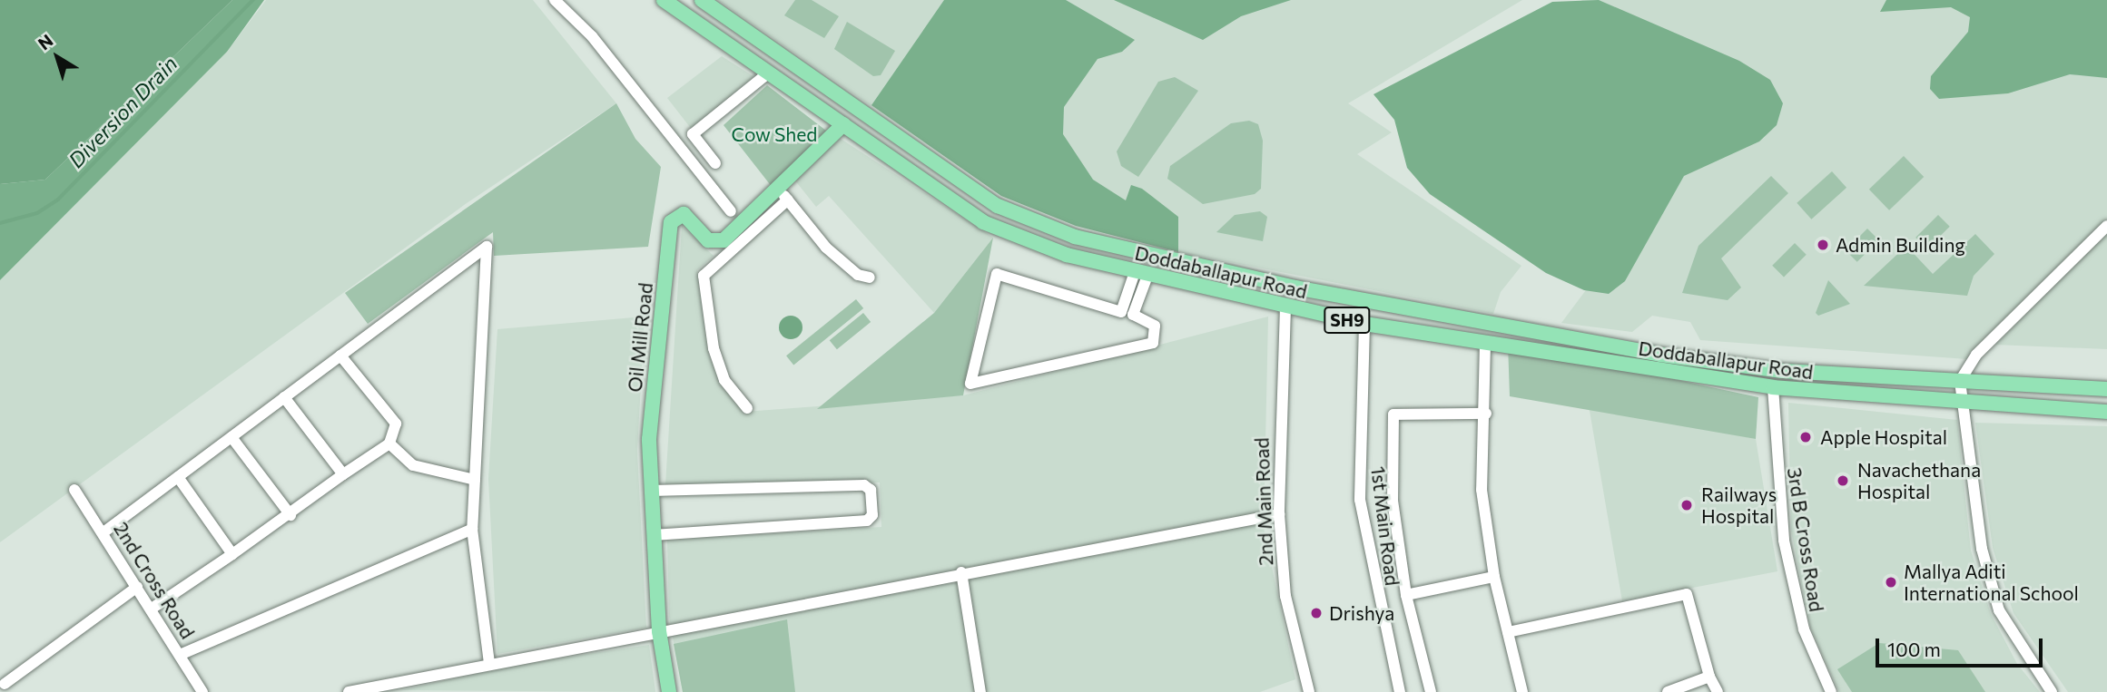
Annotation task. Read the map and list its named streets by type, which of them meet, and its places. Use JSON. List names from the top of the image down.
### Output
{
  "streets": {
    "main road": ["Doddaballapur Road", "SH9", "Oil Mill Road"],
    "street": [
      "2nd Main Road",
      "1st Main Road",
      "3rd B Cross Road",
      "2nd Cross Road"
    ]
  },
  "crossings": [
    ["Doddaballapur Road", "2nd Main Road"],
    ["Doddaballapur Road", "1st Main Road"],
    ["Doddaballapur Road", "3rd B Cross Road"]
  ],
  "water": ["Diversion Drain"],
  "parks": ["Cow Shed"],
  "places": [
    "Admin Building",
    "Apple Hospital",
    "Navachethana Hospital",
    "Railways Hospital",
    "Mallya Aditi International School",
    "Drishya"
  ],
  "scale_bar": "100 m",
  "north": "top left"
}
